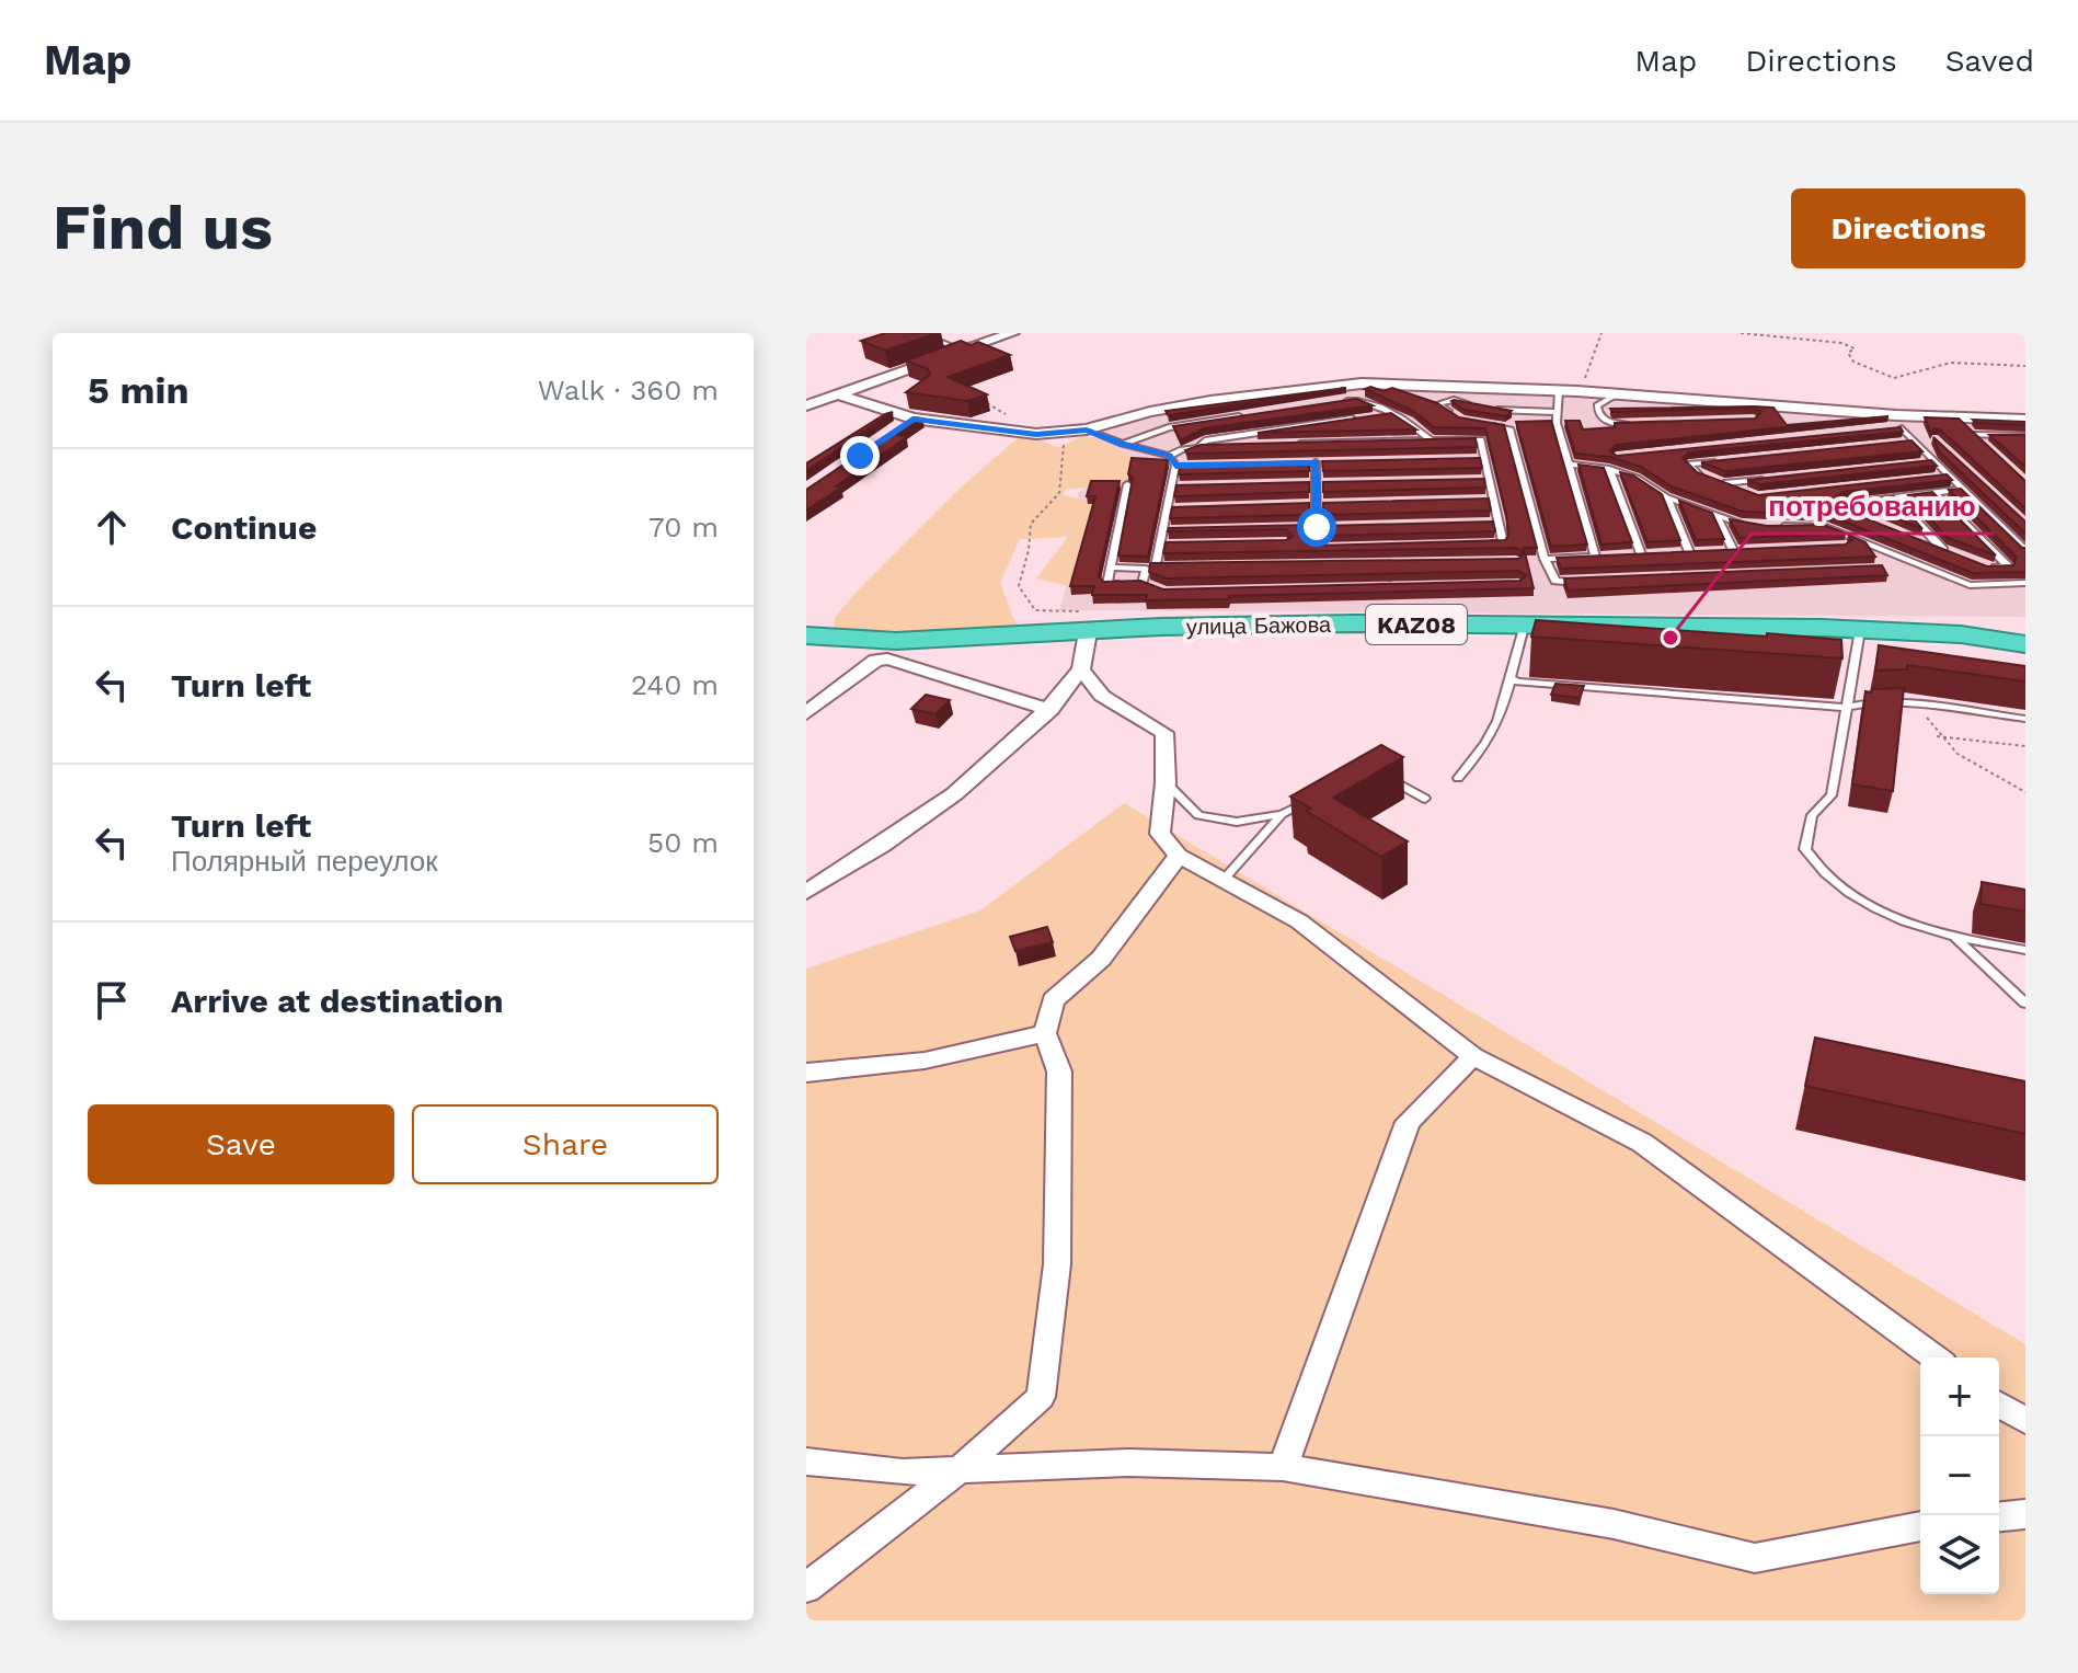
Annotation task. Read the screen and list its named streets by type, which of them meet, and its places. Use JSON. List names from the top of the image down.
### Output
{
  "streets": {
    "highway": ["KAZ08", "улица Бажова"]
  },
  "places": ["потребованию"],
  "page": {
    "header": "Map",
    "nav": ["Map", "Directions", "Saved"],
    "buttons": [
      "Directions",
      ["Save", "Share"]
    ],
    "title": "Find us",
    "heading": ["5 min", "Walk · 360 m"],
    "list": [
      ["Continue", "70 m"],
      ["Turn left", "240 m"],
      ["Turn left", "Полярный переулок", "50 m"],
      "Arrive at destination"
    ],
    "map_buttons": ["+", "−"]
  }
}
